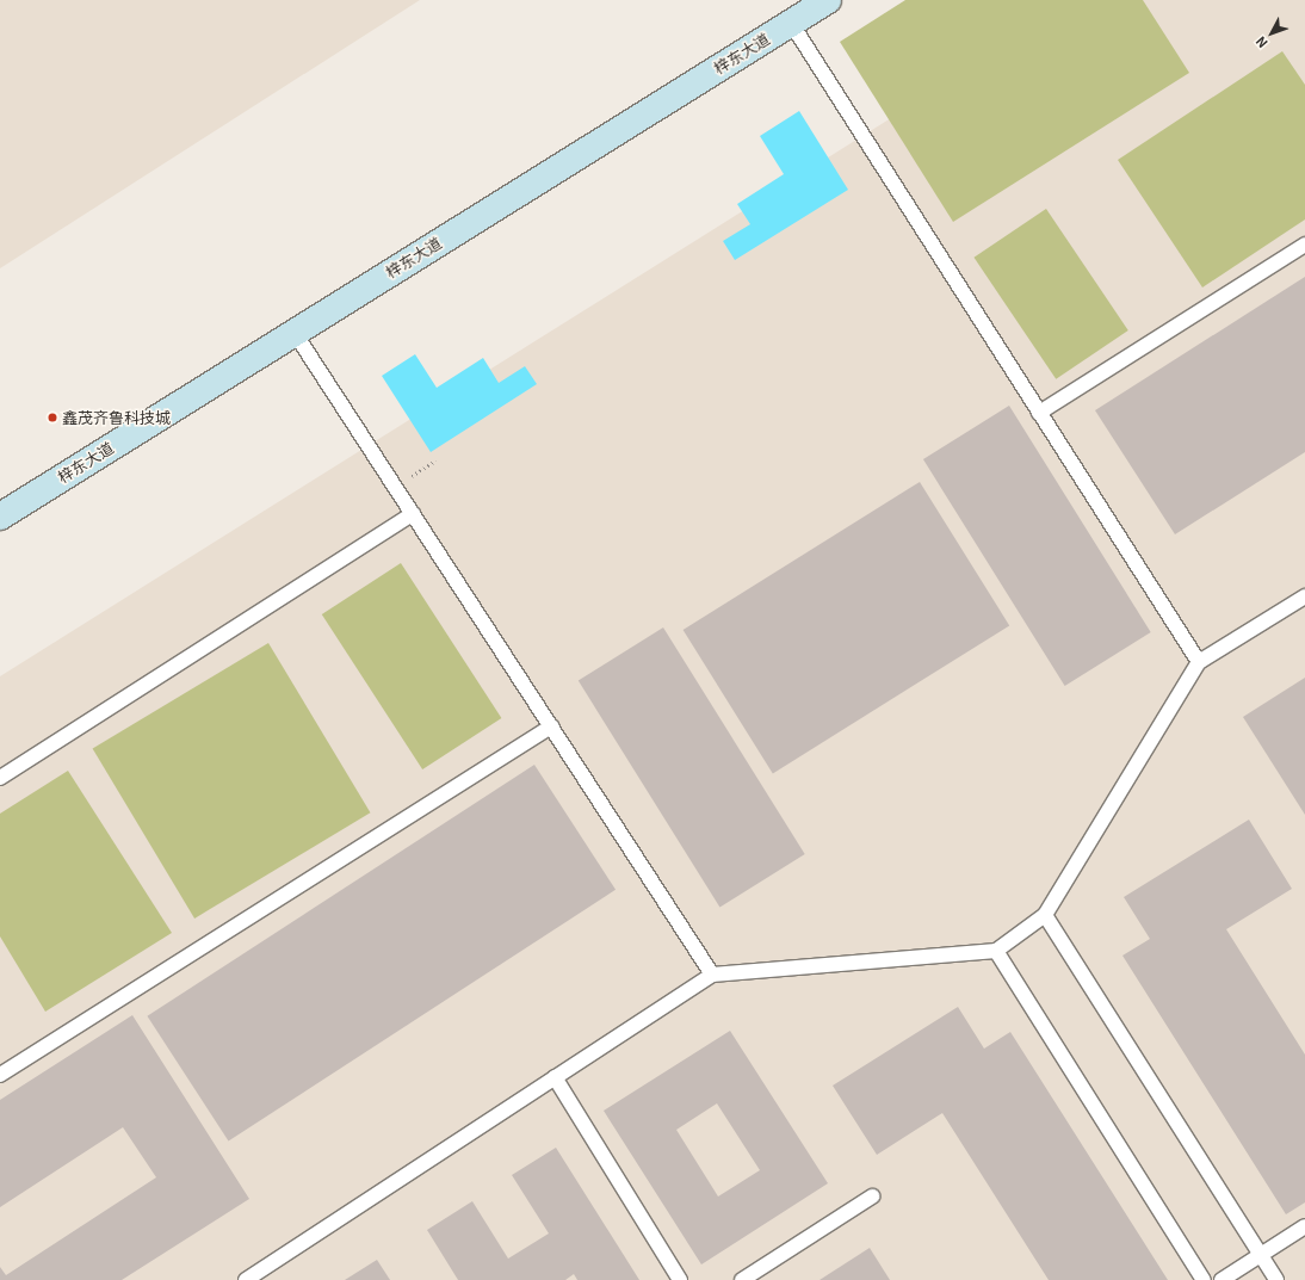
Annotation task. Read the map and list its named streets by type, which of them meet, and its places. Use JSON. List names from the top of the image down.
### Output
{
  "streets": {
    "main road": ["梓东大道"]
  },
  "places": ["鑫茂齐鲁科技城"],
  "north": "bottom left"
}
